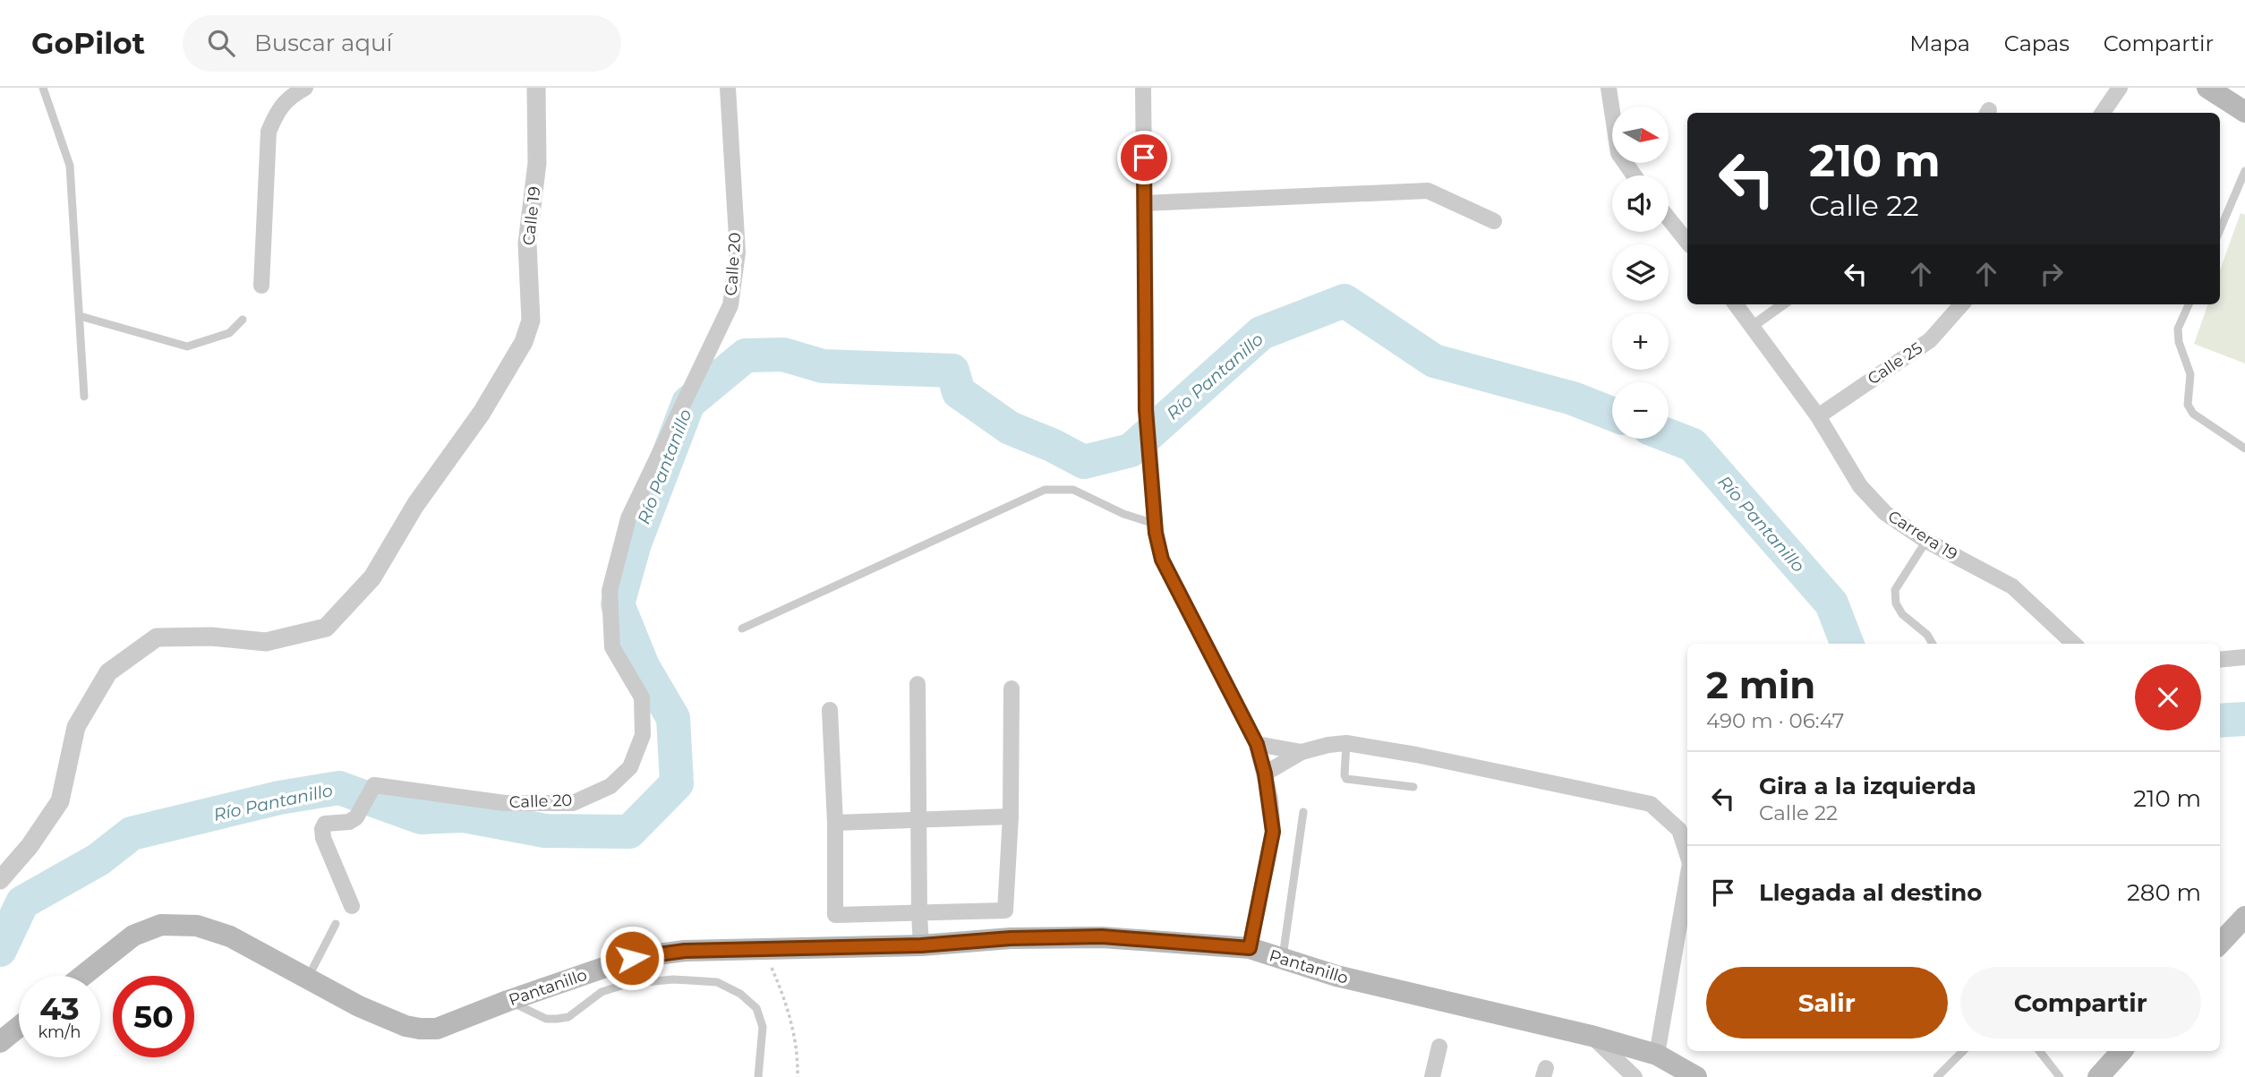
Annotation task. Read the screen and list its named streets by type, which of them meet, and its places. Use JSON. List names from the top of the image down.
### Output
{
  "streets": {
    "main road": ["Pantanillo"],
    "street": [
      "Calle 19",
      "Calle 20",
      "Calle 25",
      "Carrera 19"
    ]
  },
  "crossings": [
    ["Calle 25", "Carrera 19"]
  ],
  "water": ["Río Pantanillo"],
  "north": "right",
  "page": {
    "header": "GoPilot",
    "search": "Buscar aquí",
    "nav": ["Mapa", "Capas", "Compartir"],
    "map_buttons": ["+", "−"],
    "turn": ["210 m", "Calle 22"],
    "heading": ["2 min", "490 m · 06:47"],
    "list": [
      {
        "name": "Gira a la izquierda",
        "note": "Calle 22",
        "value": "210 m"
      },
      {
        "name": "Llegada al destino",
        "value": "280 m"
      }
    ],
    "buttons": ["Salir", "Compartir"],
    "speed": "43 km/h",
    "limit": "50"
  }
}
